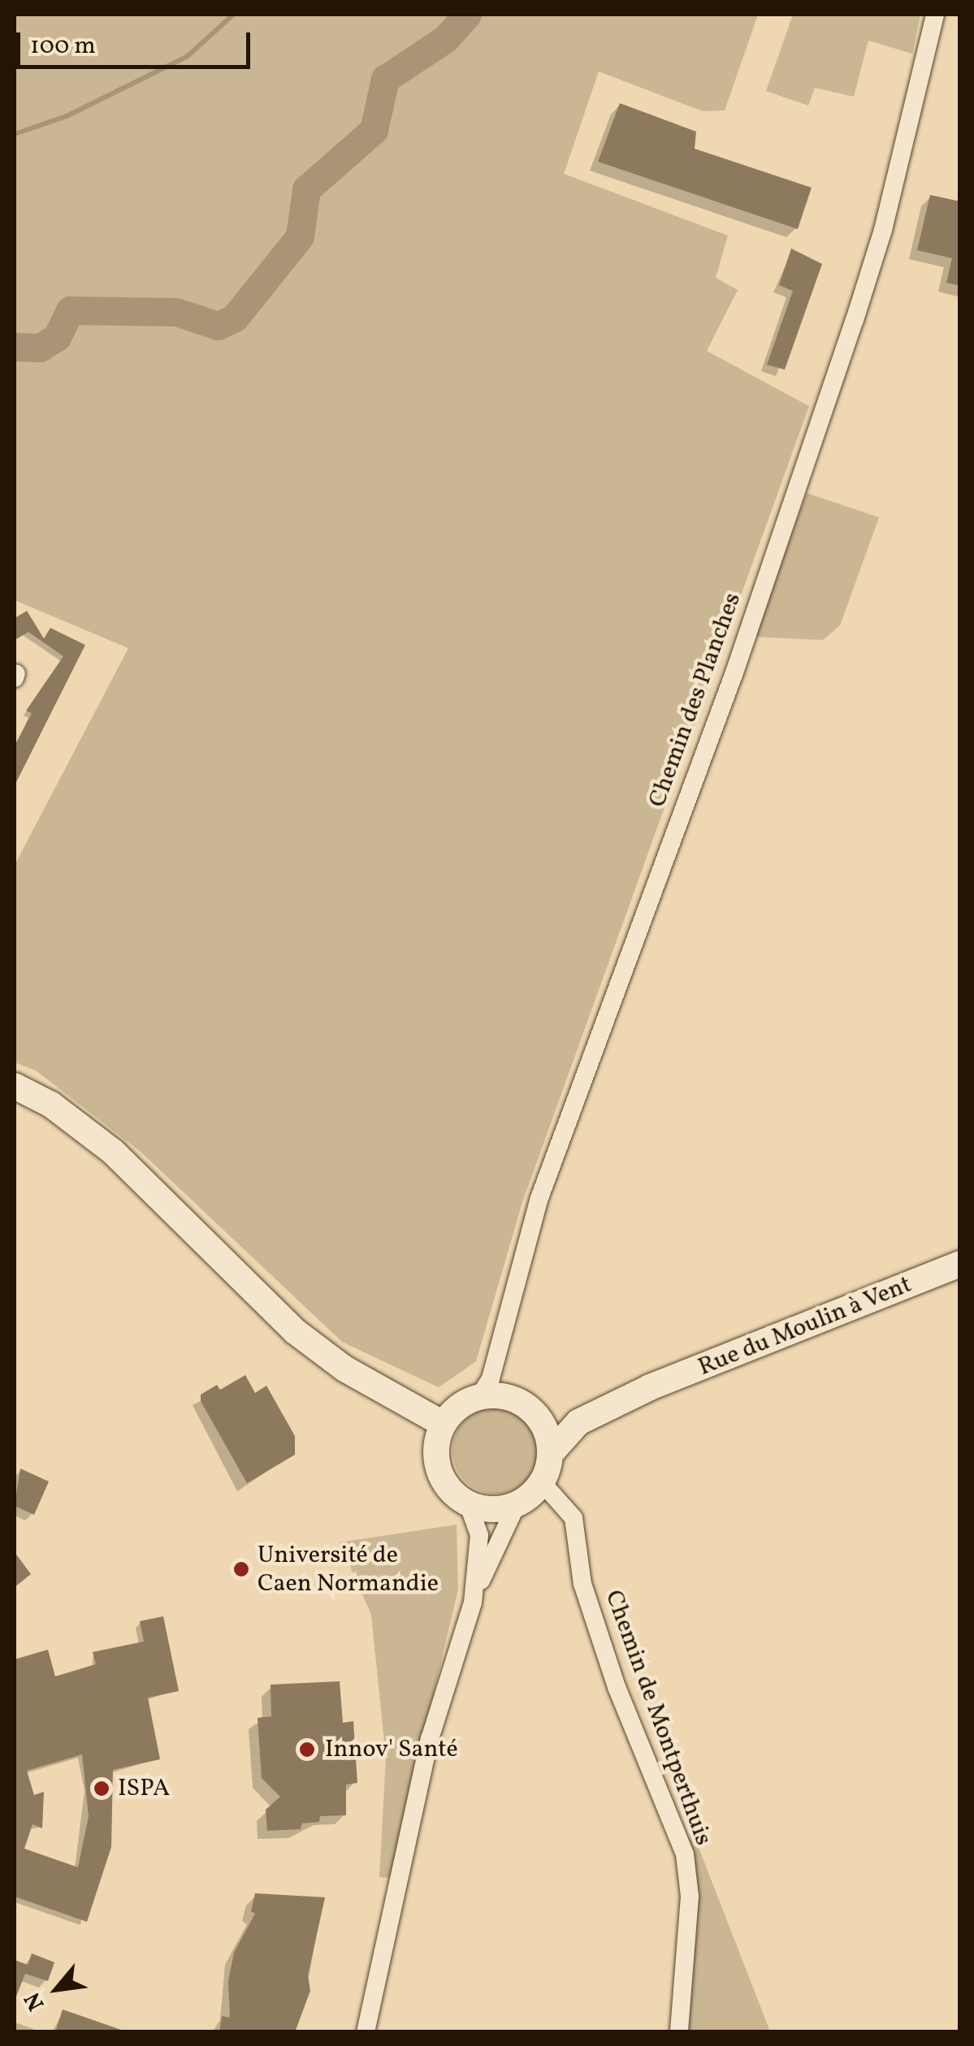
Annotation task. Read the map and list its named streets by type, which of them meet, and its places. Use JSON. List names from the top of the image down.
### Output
{
  "streets": {
    "main road": ["Rue du Moulin à Vent"],
    "street": ["Chemin des Planches", "Chemin de Montperthuis"]
  },
  "crossings": [
    ["Chemin des Planches", "Chemin de Montperthuis"]
  ],
  "places": ["Université de Caen Normandie", "Innov' Santé", "ISPA"],
  "scale_bar": "100 m",
  "north": "bottom left"
}
